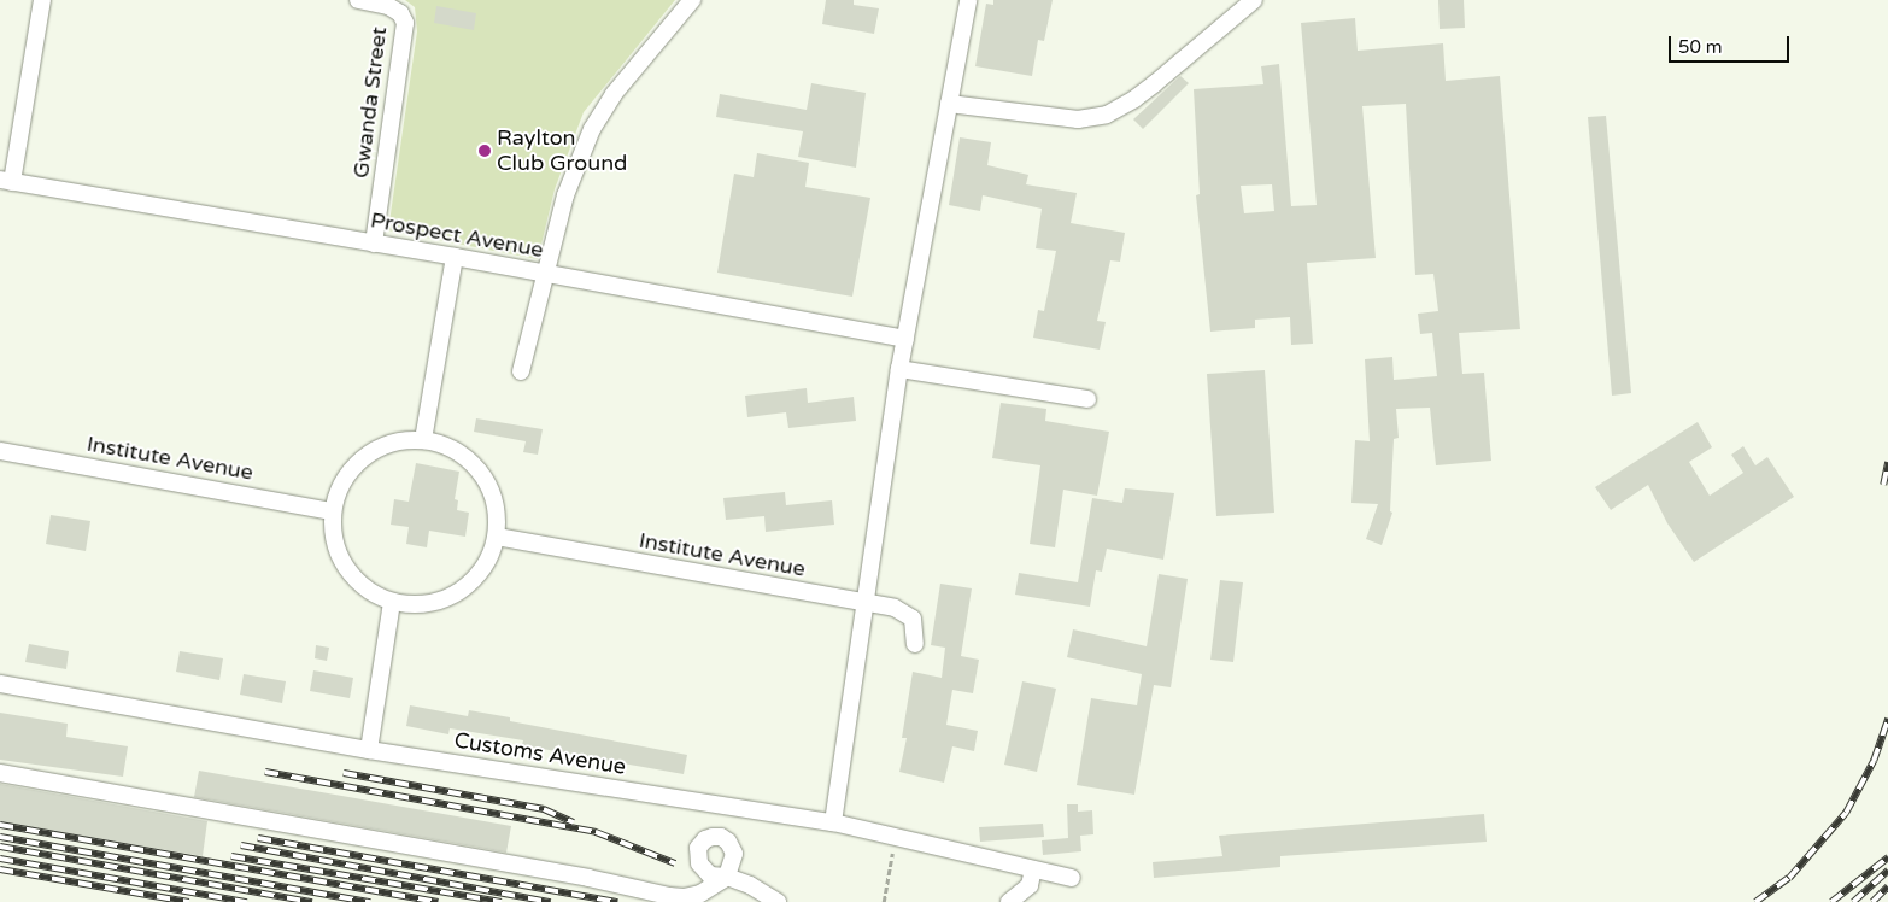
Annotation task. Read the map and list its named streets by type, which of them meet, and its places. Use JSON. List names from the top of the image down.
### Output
{
  "streets": {
    "street": [
      "Gwanda Street",
      "Prospect Avenue",
      "Institute Avenue",
      "Customs Avenue"
    ]
  },
  "crossings": [
    ["Gwanda Street", "Prospect Avenue"]
  ],
  "places": ["Raylton Club Ground"],
  "scale_bar": "50 m"
}
